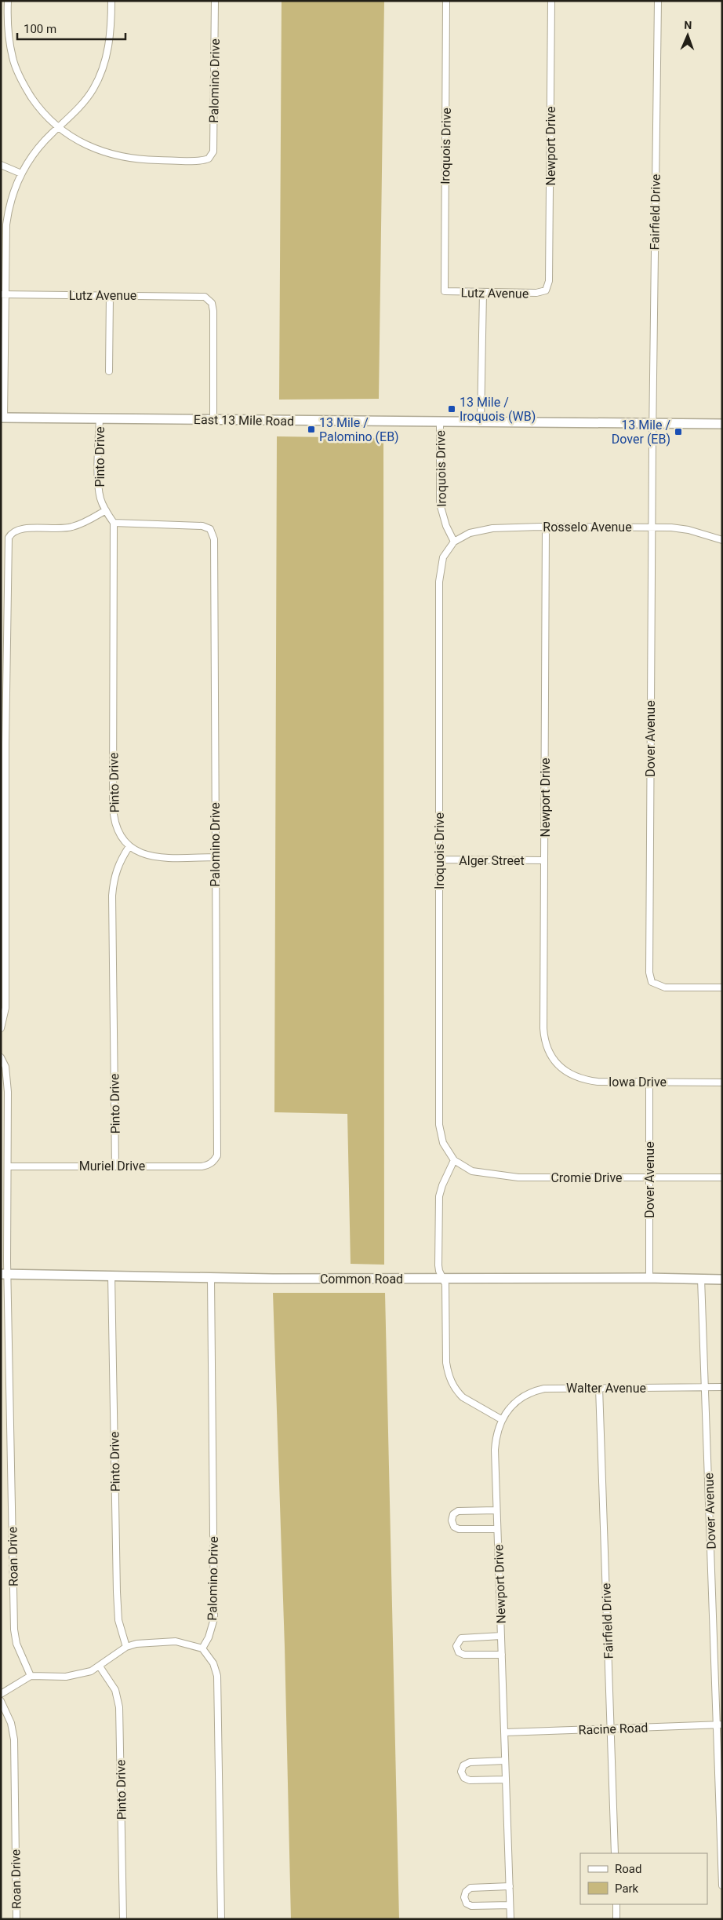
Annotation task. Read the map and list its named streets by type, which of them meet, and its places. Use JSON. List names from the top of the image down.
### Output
{
  "streets": {
    "main road": ["East 13 Mile Road", "Common Road"],
    "street": [
      "Palomino Drive",
      "Iroquois Drive",
      "Newport Drive",
      "Fairfield Drive",
      "Lutz Avenue",
      "Pinto Drive",
      "Rosselo Avenue",
      "Dover Avenue",
      "Alger Street",
      "Iowa Drive",
      "Muriel Drive",
      "Cromie Drive",
      "Walter Avenue",
      "Roan Drive",
      "Racine Road"
    ]
  },
  "crossings": [
    ["Palomino Drive", "Pinto Drive"],
    ["Palomino Drive", "Muriel Drive"],
    ["Palomino Drive", "Common Road"],
    ["Iroquois Drive", "Lutz Avenue"],
    ["Iroquois Drive", "East 13 Mile Road"],
    ["Iroquois Drive", "Rosselo Avenue"],
    ["Iroquois Drive", "Alger Street"],
    ["Iroquois Drive", "Cromie Drive"],
    ["Newport Drive", "Lutz Avenue"],
    ["Newport Drive", "Rosselo Avenue"],
    ["Newport Drive", "Alger Street"],
    ["Newport Drive", "Iowa Drive"],
    ["Newport Drive", "Walter Avenue"],
    ["Newport Drive", "Racine Road"],
    ["Fairfield Drive", "East 13 Mile Road"],
    ["Fairfield Drive", "Dover Avenue"],
    ["Fairfield Drive", "Walter Avenue"],
    ["Fairfield Drive", "Racine Road"],
    ["Lutz Avenue", "East 13 Mile Road"],
    ["East 13 Mile Road", "Pinto Drive"],
    ["East 13 Mile Road", "Dover Avenue"],
    ["Pinto Drive", "Muriel Drive"],
    ["Pinto Drive", "Common Road"],
    ["Rosselo Avenue", "Dover Avenue"],
    ["Dover Avenue", "Iowa Drive"],
    ["Dover Avenue", "Cromie Drive"],
    ["Dover Avenue", "Common Road"],
    ["Dover Avenue", "Walter Avenue"],
    ["Dover Avenue", "Racine Road"],
    ["Muriel Drive", "Roan Drive"],
    ["Common Road", "Roan Drive"]
  ],
  "places": {
    "transit": ["13 Mile / Iroquois (WB)", "13 Mile / Palomino (EB)", "13 Mile / Dover (EB)"]
  },
  "legend": ["Road", "Park"],
  "scale_bar": "100 m",
  "north": "top"
}
